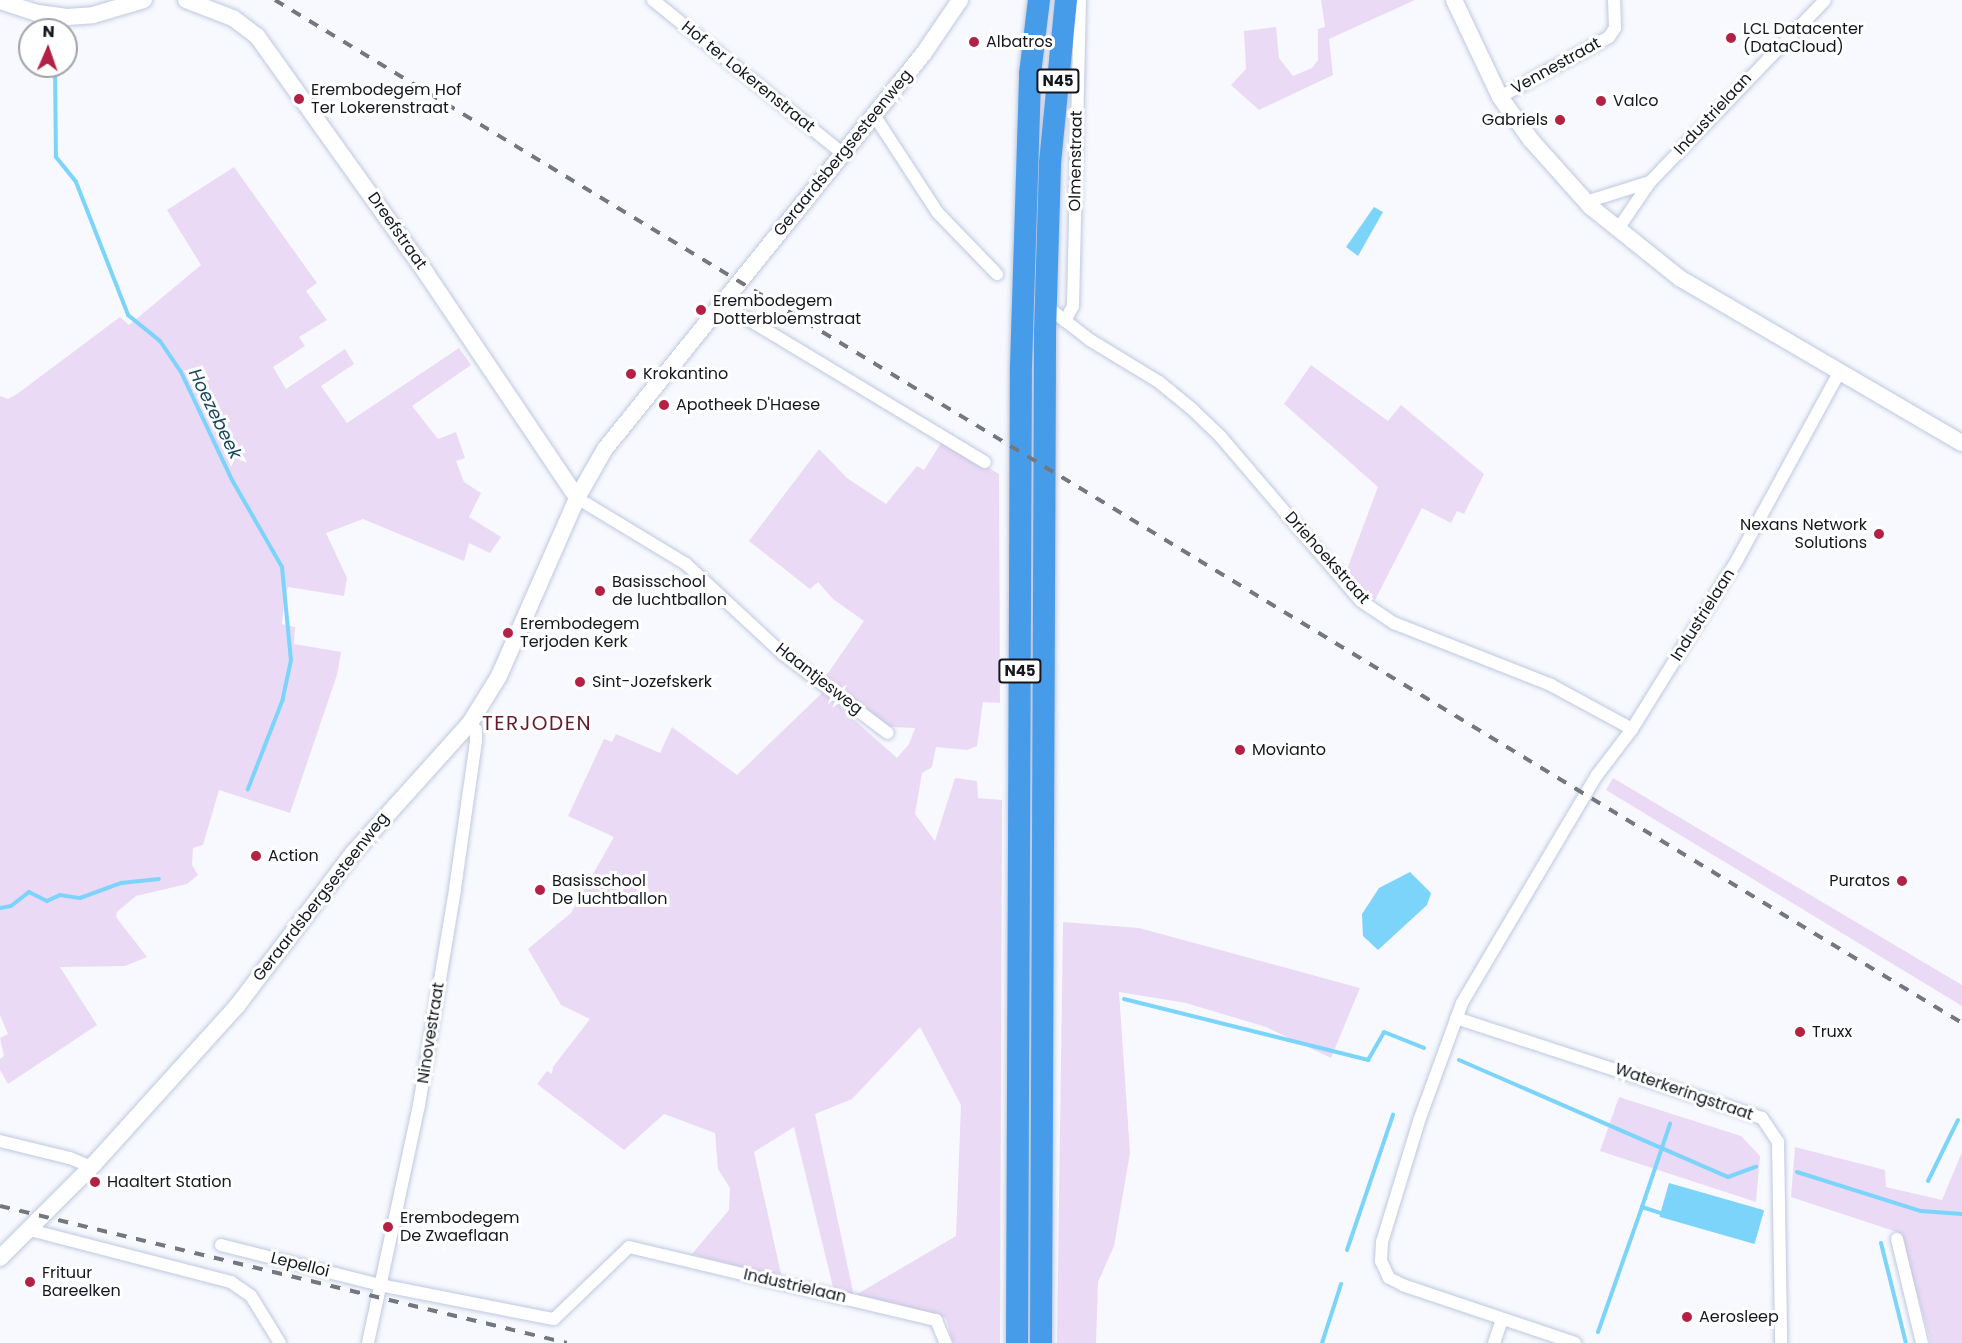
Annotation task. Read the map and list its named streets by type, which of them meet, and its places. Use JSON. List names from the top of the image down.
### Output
{
  "streets": {
    "highway": ["N45"],
    "main road": ["Geraardsbergsesteenweg", "Dreefstraat"],
    "street": [
      "Vennestraat",
      "Hof ter Lokerenstraat",
      "Industrielaan",
      "Olmenstraat",
      "Driehoekstraat",
      "Haantjesweg",
      "Ninovestraat",
      "Waterkeringstraat",
      "Lepelloi"
    ]
  },
  "crossings": [
    ["Hof ter Lokerenstraat", "Geraardsbergsesteenweg"],
    ["N45", "Driehoekstraat"],
    ["Industrielaan", "Driehoekstraat"],
    ["Industrielaan", "Lepelloi"],
    ["Geraardsbergsesteenweg", "Dreefstraat"],
    ["Geraardsbergsesteenweg", "Haantjesweg"],
    ["Geraardsbergsesteenweg", "Ninovestraat"],
    ["Olmenstraat", "Driehoekstraat"],
    ["Dreefstraat", "Haantjesweg"],
    ["Ninovestraat", "Lepelloi"]
  ],
  "districts": ["TERJODEN"],
  "water": ["Hoezebeek"],
  "places": [
    "LCL Datacenter (DataCloud)",
    "Albatros",
    "Erembodegem Hof Ter Lokerenstraat",
    "Valco",
    "Gabriels",
    "Erembodegem Dotterbloemstraat",
    "Krokantino",
    "Apotheek D'Haese",
    "Nexans Network Solutions",
    "Basisschool de luchtballon",
    "Erembodegem Terjoden Kerk",
    "Sint-Jozefskerk",
    "Movianto",
    "Action",
    "Puratos",
    "Basisschool De luchtballon",
    "Truxx",
    "Haaltert Station",
    "Erembodegem De Zwaeflaan",
    "Frituur Bareelken",
    "Aerosleep"
  ],
  "north": "top"
}
